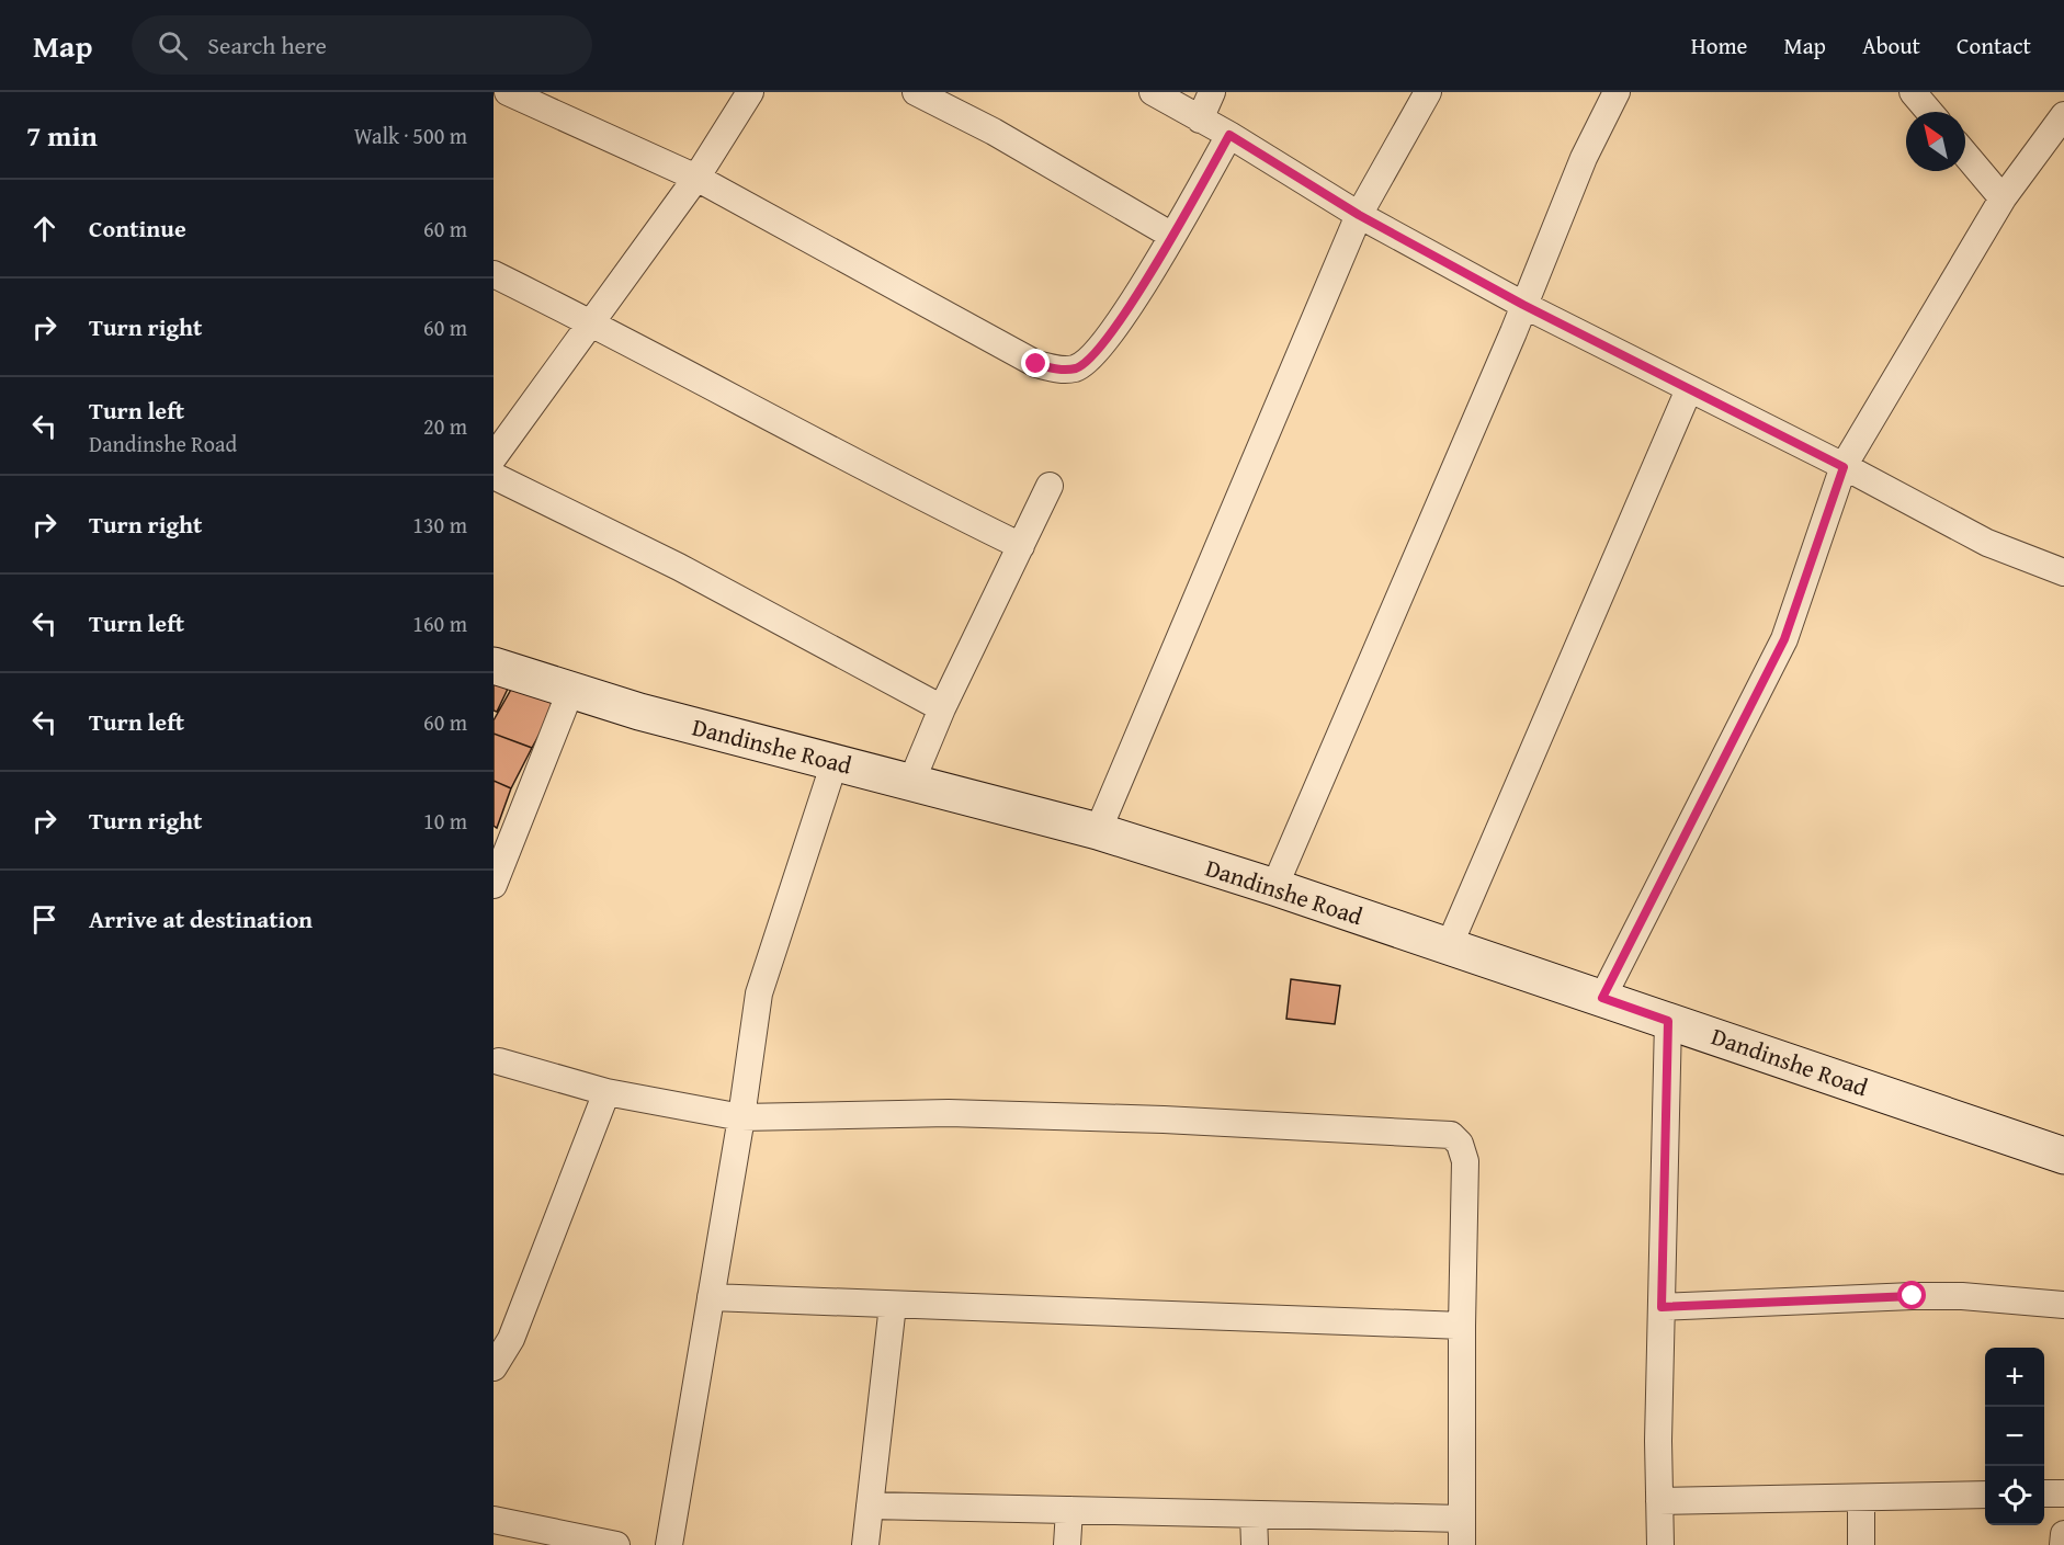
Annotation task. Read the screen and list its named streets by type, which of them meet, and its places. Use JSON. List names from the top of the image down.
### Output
{
  "streets": {
    "street": ["Dandinshe Road"]
  },
  "north": "top left",
  "page": {
    "header": "Map",
    "search": "Search here",
    "nav": [
      "Home",
      "Map",
      "About",
      "Contact"
    ],
    "heading": ["7 min", "Walk · 500 m"],
    "list": [
      ["Continue", "60 m"],
      ["Turn right", "60 m"],
      ["Turn left", "Dandinshe Road", "20 m"],
      ["Turn right", "130 m"],
      ["Turn left", "160 m"],
      ["Turn left", "60 m"],
      ["Turn right", "10 m"],
      "Arrive at destination"
    ],
    "map_buttons": ["+", "−"]
  }
}
